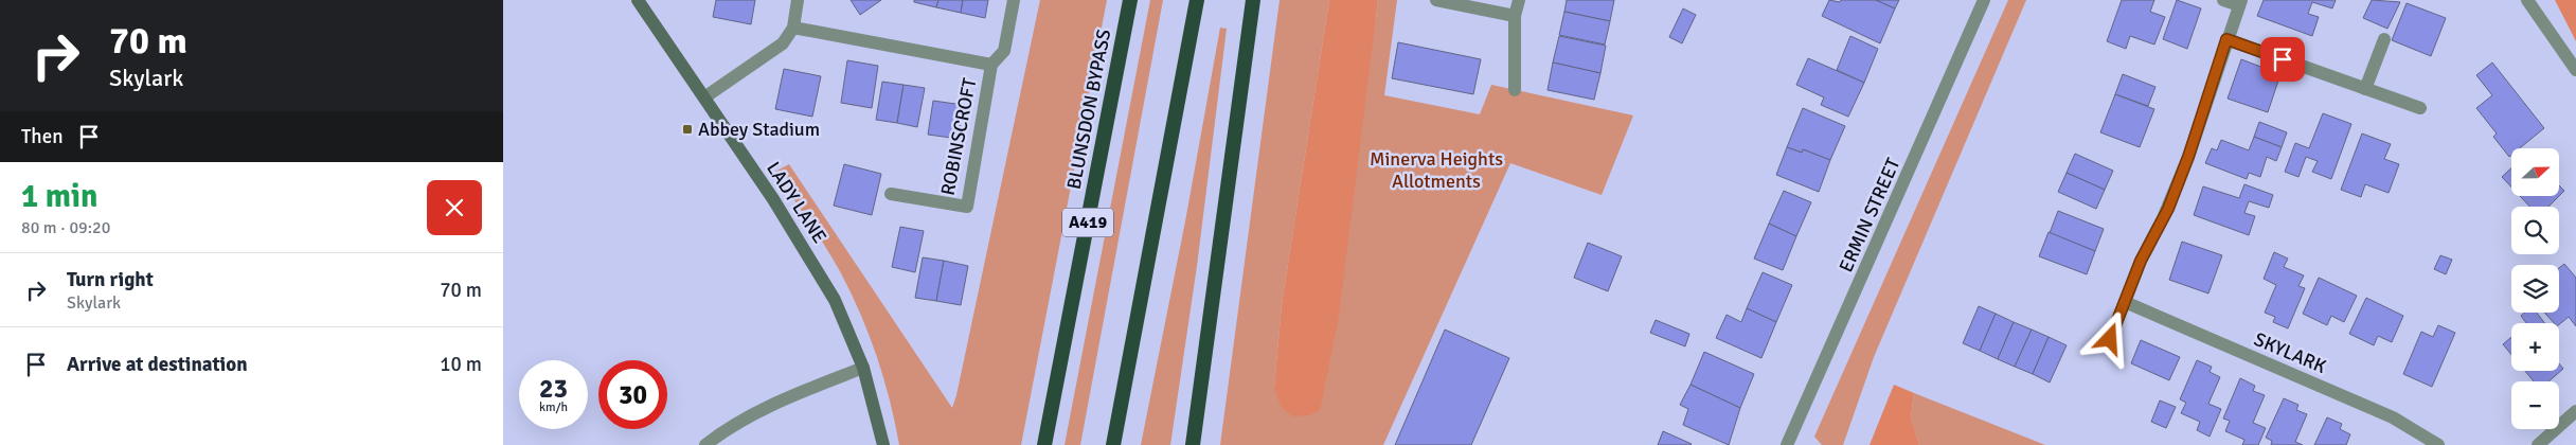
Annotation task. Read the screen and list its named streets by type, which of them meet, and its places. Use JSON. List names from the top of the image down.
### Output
{
  "streets": {
    "highway": ["BLUNSDON BYPASS", "A419"],
    "main road": ["LADY LANE"],
    "street": ["ROBINSCROFT", "ERMIN STREET", "SKYLARK"]
  },
  "parks": ["Minerva Heights Allotments"],
  "places": {
    "transit": ["Abbey Stadium"]
  },
  "north": "right",
  "page": {
    "turn": ["70 m", "Skylark"],
    "then": "Then",
    "map_buttons": ["+", "−"],
    "heading": ["1 min", "80 m · 09:20"],
    "list": [
      {
        "name": "Turn right",
        "note": "Skylark",
        "value": "70 m"
      },
      {
        "name": "Arrive at destination",
        "value": "10 m"
      }
    ],
    "speed": "23 km/h",
    "limit": "30"
  }
}
